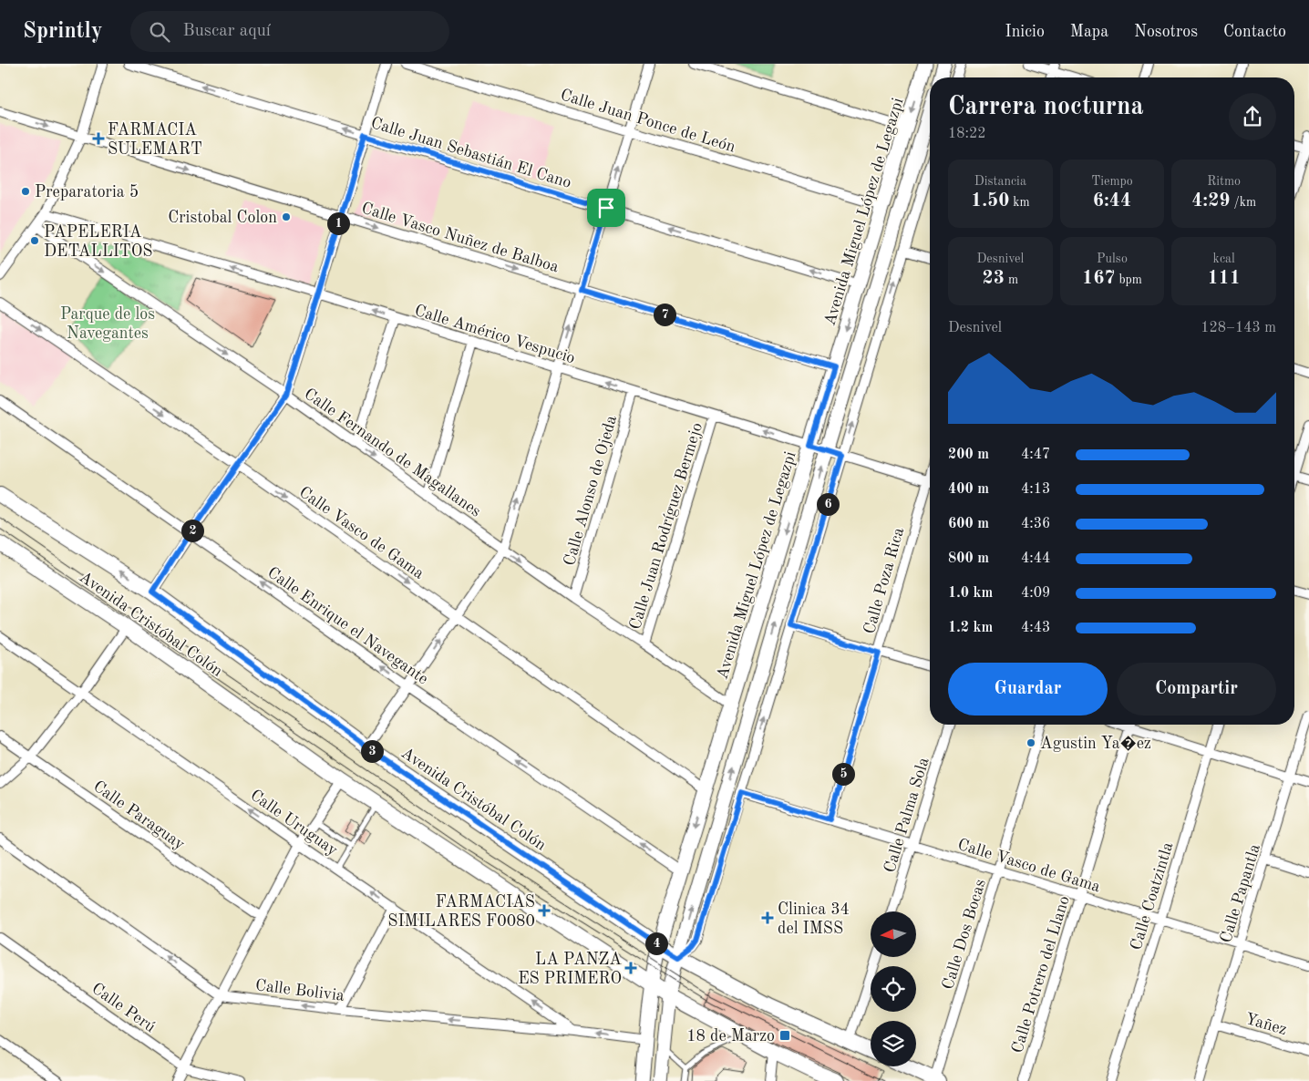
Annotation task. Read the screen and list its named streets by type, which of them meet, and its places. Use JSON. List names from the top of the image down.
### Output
{
  "streets": {
    "main road": ["Avenida Miguel López de Legazpi", "Avenida Cristóbal Colón"],
    "street": [
      "Calle Juan Ponce de León",
      "Calle Juan Sebastián El Cano",
      "Calle Vasco Nuñez de Balboa",
      "Calle Américo Vespucio",
      "Calle Fernando de Magallanes",
      "Calle Alonso de Ojeda",
      "Calle Juan Rodríguez Bermejo",
      "Calle Vasco de Gama",
      "Calle Poza Rica",
      "Calle Enrique el Navegante",
      "Calle Paraguay",
      "Calle Palma Sola",
      "Calle Uruguay",
      "Calle Papantla",
      "Calle Coatzintla",
      "Calle Dos Bocas",
      "Calle Potrero del Llano",
      "Calle Bolivia",
      "Calle Perú",
      "Yañez"
    ]
  },
  "crossings": [
    ["Calle Juan Ponce de León", "Avenida Miguel López de Legazpi"],
    ["Calle Juan Sebastián El Cano", "Avenida Miguel López de Legazpi"],
    ["Avenida Miguel López de Legazpi", "Calle Vasco Nuñez de Balboa"],
    ["Avenida Miguel López de Legazpi", "Calle Américo Vespucio"],
    ["Avenida Miguel López de Legazpi", "Calle Fernando de Magallanes"],
    ["Avenida Miguel López de Legazpi", "Calle Vasco de Gama"],
    ["Avenida Miguel López de Legazpi", "Avenida Cristóbal Colón"],
    ["Avenida Miguel López de Legazpi", "Calle Enrique el Navegante"],
    ["Avenida Miguel López de Legazpi", "Calle Bolivia"],
    ["Calle Américo Vespucio", "Calle Alonso de Ojeda"],
    ["Calle Américo Vespucio", "Calle Juan Rodríguez Bermejo"],
    ["Calle Fernando de Magallanes", "Calle Alonso de Ojeda"],
    ["Calle Fernando de Magallanes", "Calle Juan Rodríguez Bermejo"],
    ["Calle Vasco de Gama", "Calle Poza Rica"],
    ["Calle Vasco de Gama", "Calle Palma Sola"],
    ["Calle Vasco de Gama", "Calle Papantla"],
    ["Calle Vasco de Gama", "Calle Coatzintla"],
    ["Calle Vasco de Gama", "Calle Dos Bocas"],
    ["Calle Vasco de Gama", "Calle Potrero del Llano"],
    ["Calle Uruguay", "Calle Bolivia"],
    ["Calle Papantla", "Yañez"]
  ],
  "one_way": [
    "Calle Juan Sebastián El Cano",
    "Calle Vasco Nuñez de Balboa",
    "Calle Américo Vespucio",
    "Calle Fernando de Magallanes",
    "Calle Vasco de Gama",
    "Calle Enrique el Navegante",
    "Calle Uruguay",
    "Calle Bolivia"
  ],
  "parks": ["Parque de los Navegantes"],
  "places": {
    "health": [
      "FARMACIA SULEMART",
      "FARMACIAS SIMILARES F0080",
      "Clinica 34 del IMSS",
      "LA PANZA ES PRIMERO"
    ],
    "other": [
      "Preparatoria 5",
      "Cristobal Colon",
      "PAPELERIA DETALLITOS",
      "Agustin Ya�ez"
    ],
    "transit": ["18 de Marzo"]
  },
  "north": "left",
  "page": {
    "header": "Sprintly",
    "search": "Buscar aquí",
    "nav": [
      "Inicio",
      "Mapa",
      "Nosotros",
      "Contacto"
    ],
    "heading": ["Carrera nocturna", "18:22"],
    "stats": [
      ["Distancia", "1.50 km"],
      ["Tiempo", "6:44"],
      ["Ritmo", "4:29 /km"],
      ["Desnivel", "23 m"],
      ["Pulso", "167 bpm"],
      ["kcal", "111"]
    ],
    "pins": [
      "1",
      "7",
      "6",
      "2",
      "3",
      "5",
      "4"
    ],
    "chart": ["Desnivel", "128–143 m"],
    "list": [
      {
        "name": "200 m",
        "note": "4:47"
      },
      {
        "name": "400 m",
        "note": "4:13"
      },
      {
        "name": "600 m",
        "note": "4:36"
      },
      {
        "name": "800 m",
        "note": "4:44"
      },
      {
        "name": "1.0 km",
        "note": "4:09"
      },
      {
        "name": "1.2 km",
        "note": "4:43"
      }
    ],
    "buttons": ["Guardar", "Compartir"]
  }
}
